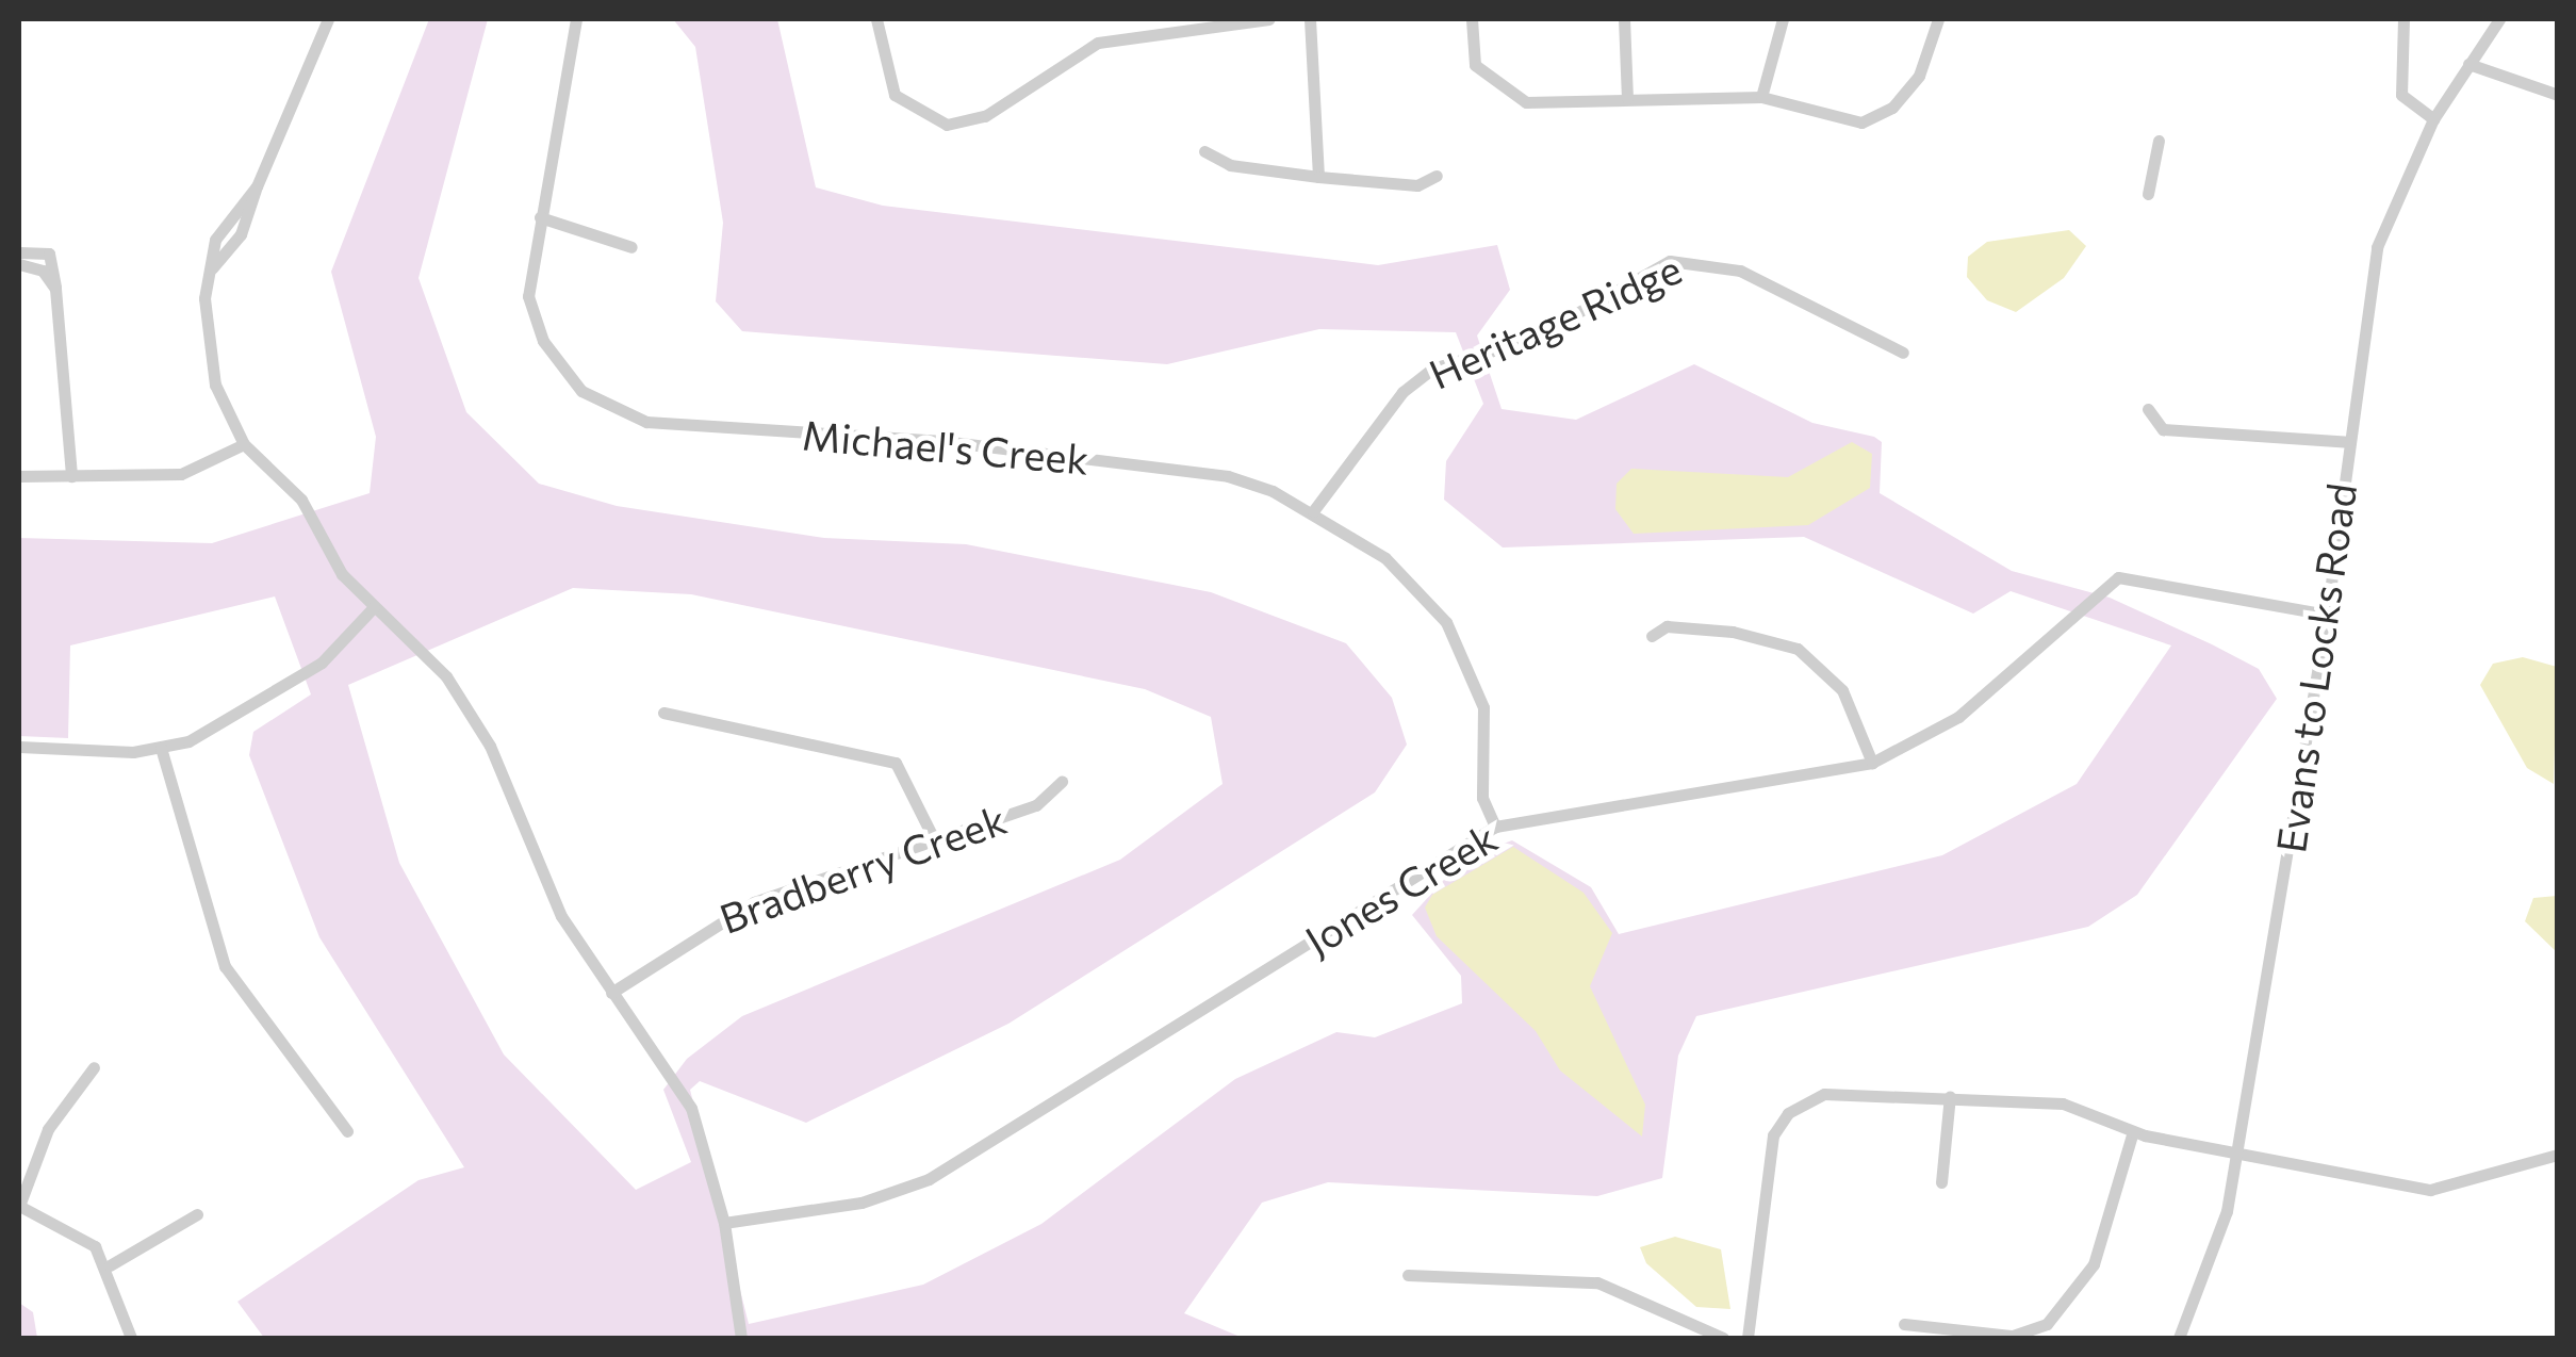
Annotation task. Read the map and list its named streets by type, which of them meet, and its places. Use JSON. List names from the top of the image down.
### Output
{
  "streets": {
    "street": [
      "Heritage Ridge",
      "Michael's Creek",
      "Evans to Locks Road",
      "Bradberry Creek",
      "Jones Creek"
    ]
  },
  "crossings": [
    ["Heritage Ridge", "Michael's Creek"],
    ["Michael's Creek", "Jones Creek"],
    ["Evans to Locks Road", "Jones Creek"]
  ]
}
